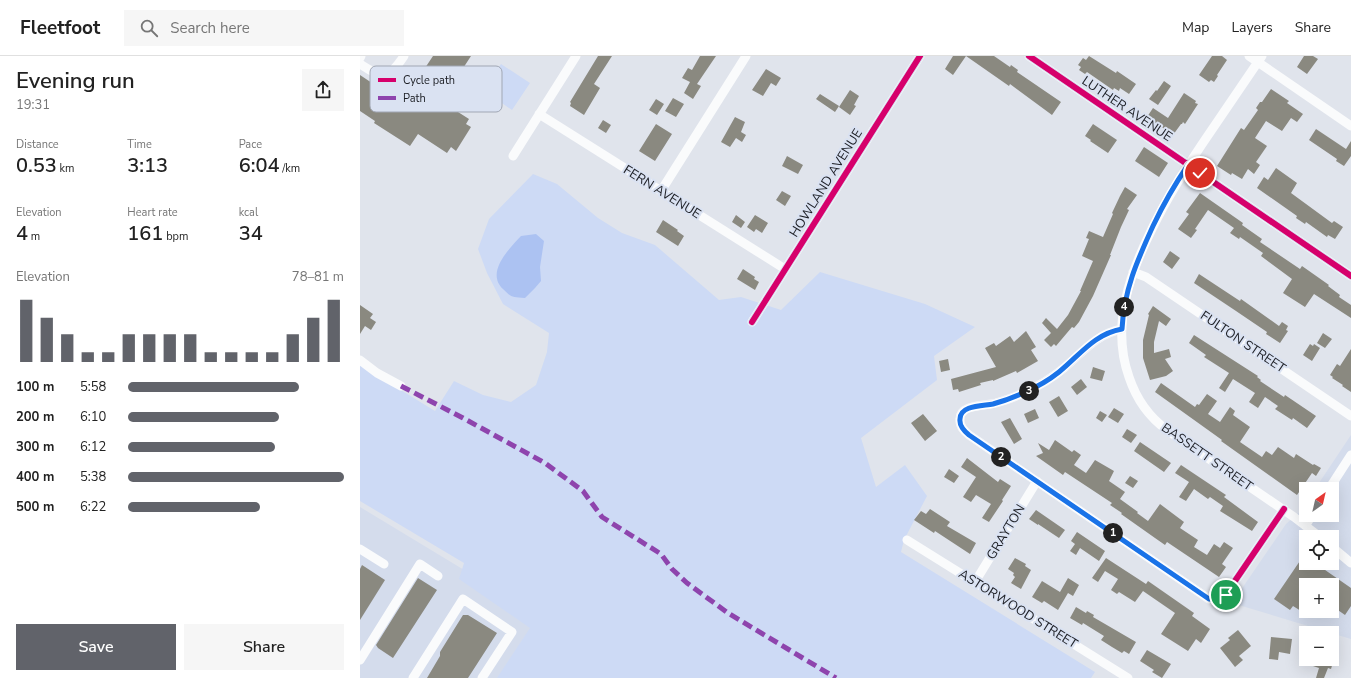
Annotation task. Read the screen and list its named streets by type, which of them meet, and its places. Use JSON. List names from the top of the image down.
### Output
{
  "streets": {
    "street": [
      "LUTHER AVENUE",
      "HOWLAND AVENUE",
      "FERN AVENUE",
      "FULTON STREET",
      "BASSETT STREET",
      "GRAYTON",
      "ASTORWOOD STREET"
    ]
  },
  "crossings": [
    ["LUTHER AVENUE", "BASSETT STREET"],
    ["HOWLAND AVENUE", "FERN AVENUE"],
    ["FULTON STREET", "BASSETT STREET"],
    ["GRAYTON", "ASTORWOOD STREET"]
  ],
  "legend": ["Cycle path", "Path"],
  "north": "top right",
  "page": {
    "header": "Fleetfoot",
    "search": "Search here",
    "nav": ["Map", "Layers", "Share"],
    "heading": ["Evening run", "19:31"],
    "stats": [
      ["Distance", "0.53 km"],
      ["Time", "3:13"],
      ["Pace", "6:04 /km"],
      ["Elevation", "4 m"],
      ["Heart rate", "161 bpm"],
      ["kcal", "34"]
    ],
    "chart": ["Elevation", "78–81 m"],
    "pins": [
      "4",
      "3",
      "2",
      "1"
    ],
    "list": [
      {
        "name": "100 m",
        "note": "5:58"
      },
      {
        "name": "200 m",
        "note": "6:10"
      },
      {
        "name": "300 m",
        "note": "6:12"
      },
      {
        "name": "400 m",
        "note": "5:38"
      },
      {
        "name": "500 m",
        "note": "6:22"
      }
    ],
    "map_buttons": ["+", "−"],
    "buttons": ["Save", "Share"]
  }
}
